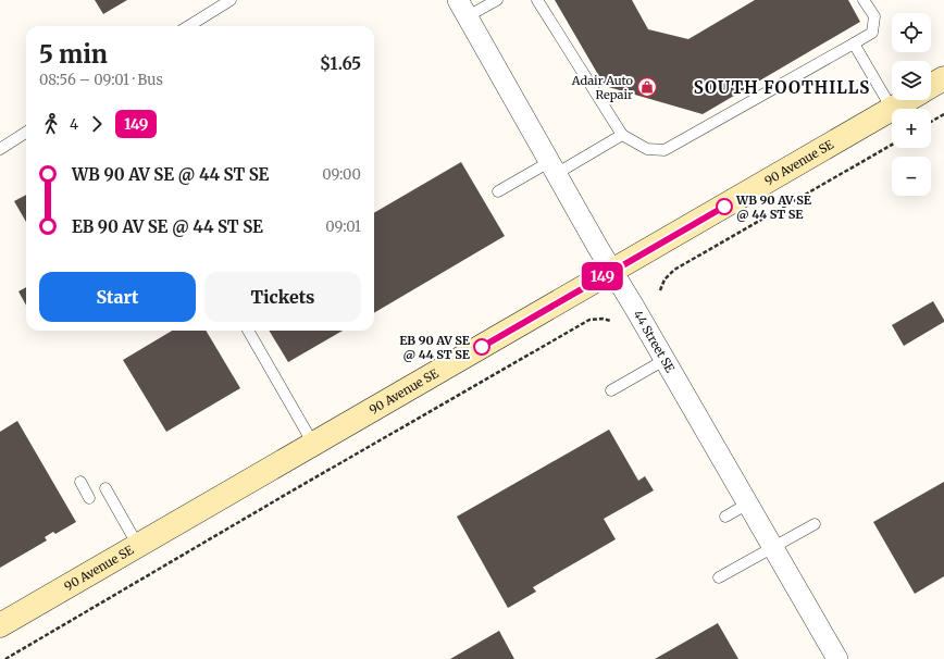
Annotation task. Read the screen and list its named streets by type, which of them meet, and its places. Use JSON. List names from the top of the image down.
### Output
{
  "streets": {
    "street": ["90 Avenue SE", "44 Street SE"]
  },
  "crossings": [
    ["90 Avenue SE", "44 Street SE"]
  ],
  "districts": ["SOUTH FOOTHILLS"],
  "places": {
    "shop": ["Adair Auto Repair"],
    "other": ["WB 90 AV SE @ 44 ST SE", "EB 90 AV SE @ 44 ST SE"]
  },
  "lines": ["bus line 149"],
  "page": {
    "on_map": "149",
    "map_buttons": ["+", "−"],
    "heading": ["5 min", "08:56 – 09:01 · Bus", "$1.65"],
    "legs": ["4", "149"],
    "list": [
      {
        "name": "WB 90 AV SE @ 44 ST SE",
        "value": "09:00"
      },
      {
        "name": "EB 90 AV SE @ 44 ST SE",
        "value": "09:01"
      }
    ],
    "buttons": ["Start", "Tickets"]
  }
}
